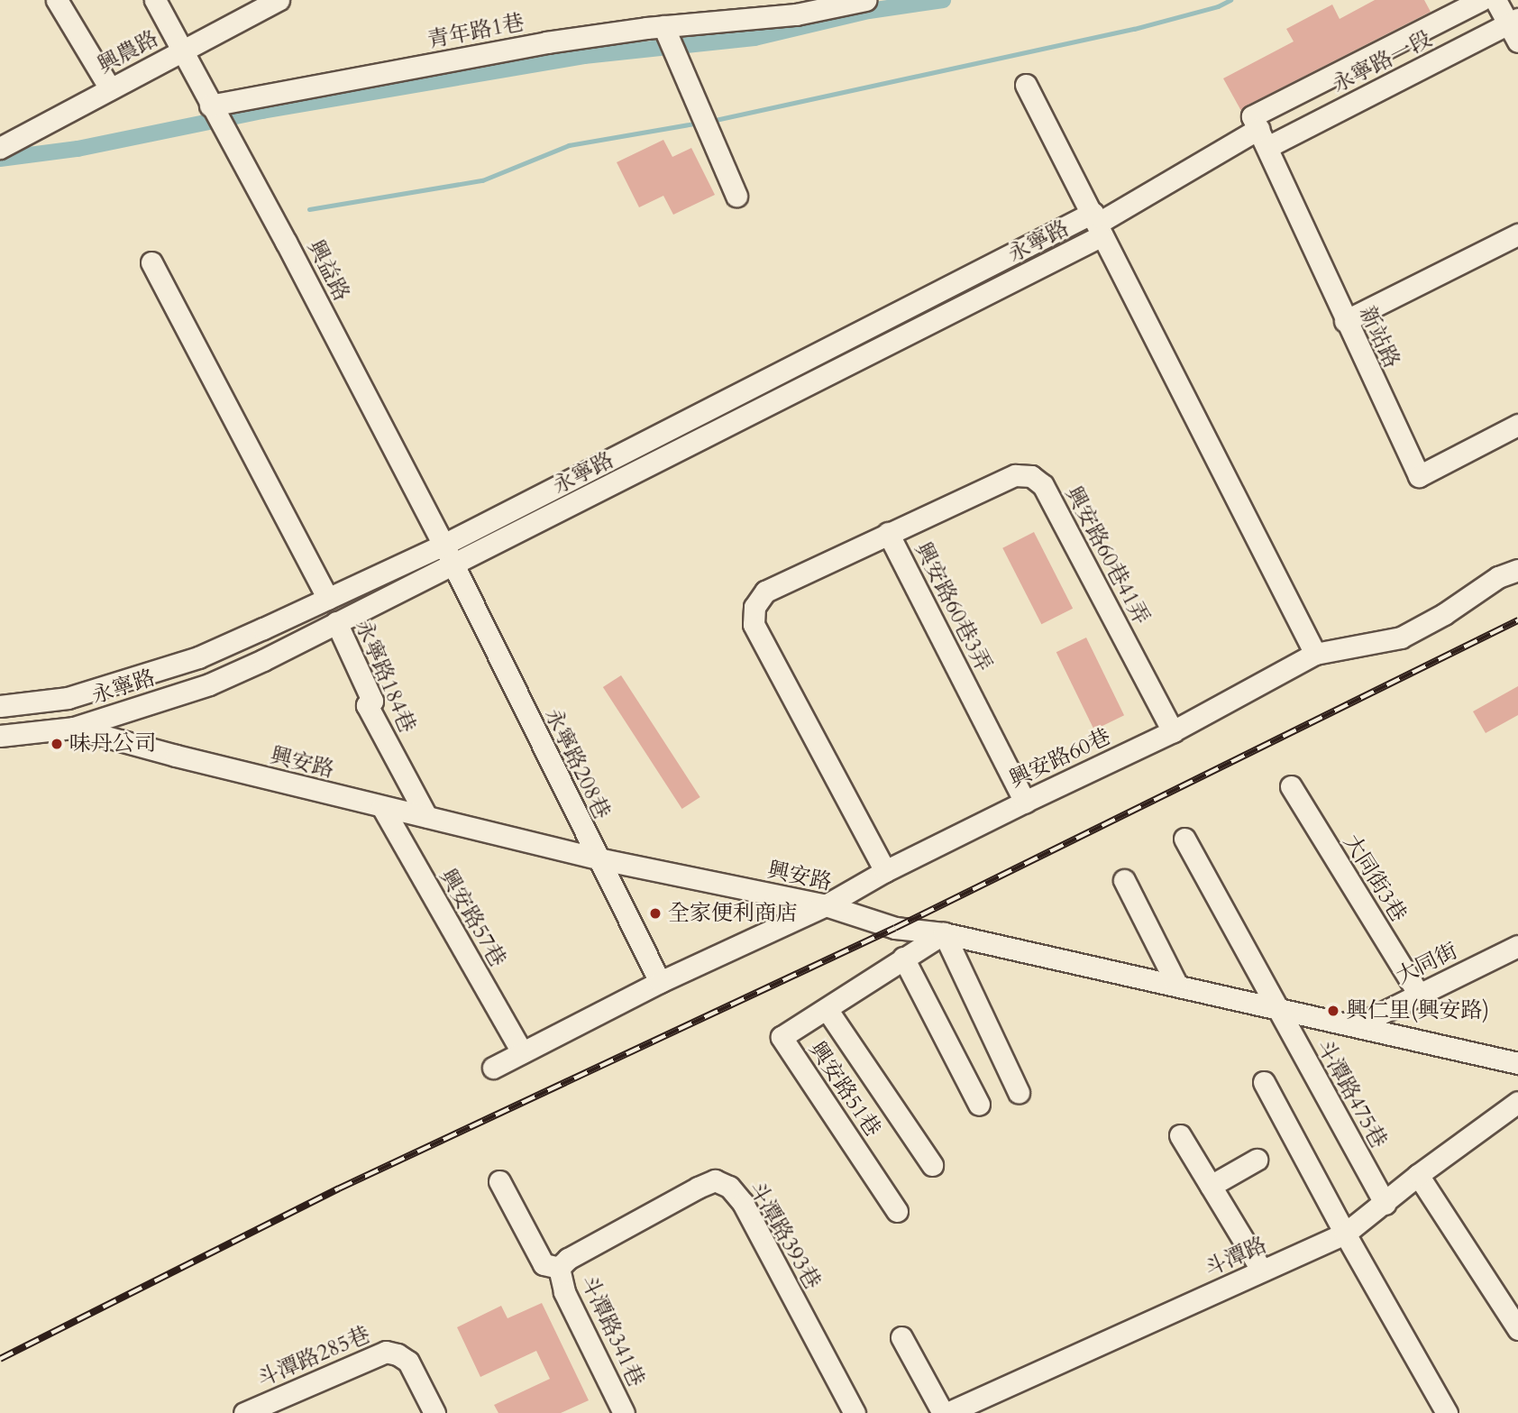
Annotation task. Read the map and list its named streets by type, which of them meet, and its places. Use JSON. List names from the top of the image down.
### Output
{
  "streets": {
    "street": [
      "青年路1巷",
      "興農路",
      "永寧路一段",
      "永寧路",
      "興益路",
      "新站路",
      "興安路60巷41弄",
      "興安路60巷3弄",
      "永寧路184巷",
      "興安路60巷",
      "興安路",
      "永寧路208巷",
      "大同街3巷",
      "興安路57巷",
      "大同街",
      "興安路51巷",
      "斗潭路475巷",
      "斗潭路393巷",
      "斗潭路",
      "斗潭路341巷",
      "斗潭路285巷"
    ]
  },
  "crossings": [
    ["青年路1巷", "興益路"],
    ["興農路", "興益路"],
    ["永寧路一段", "新站路"],
    ["永寧路", "興益路"],
    ["永寧路", "永寧路184巷"],
    ["永寧路", "興安路"],
    ["永寧路", "永寧路208巷"],
    ["興益路", "永寧路208巷"],
    ["興安路60巷41弄", "興安路60巷3弄"],
    ["興安路60巷41弄", "興安路60巷"],
    ["興安路60巷3弄", "興安路60巷"],
    ["永寧路184巷", "興安路"],
    ["興安路60巷", "興安路"],
    ["興安路60巷", "永寧路208巷"],
    ["興安路60巷", "興安路57巷"],
    ["興安路", "永寧路208巷"],
    ["興安路", "興安路57巷"],
    ["興安路", "大同街"],
    ["興安路", "興安路51巷"],
    ["興安路", "斗潭路475巷"],
    ["大同街3巷", "大同街"],
    ["斗潭路475巷", "斗潭路"],
    ["斗潭路393巷", "斗潭路341巷"]
  ],
  "places": ["味丹公司", "全家便利商店", "興仁里(興安路)"]
}
